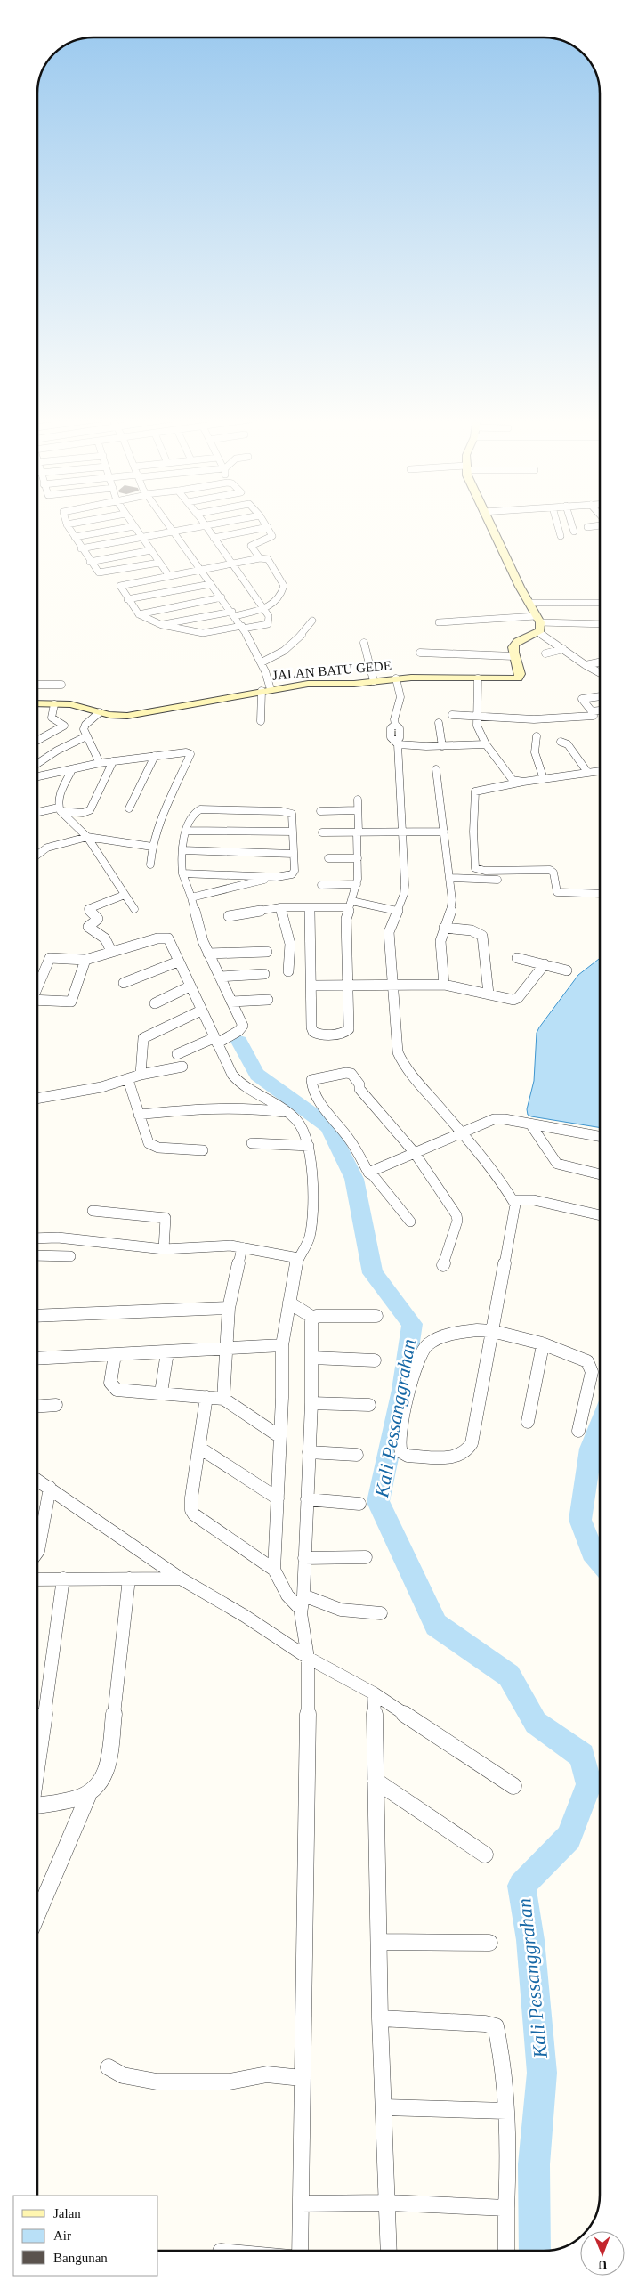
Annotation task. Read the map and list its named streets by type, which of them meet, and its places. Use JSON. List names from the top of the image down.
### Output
{
  "streets": {
    "street": ["JALAN BATU GEDE"]
  },
  "water": ["Kali Pessanggrahan"],
  "legend": ["Jalan", "Air", "Bangunan"],
  "north": "bottom"
}
